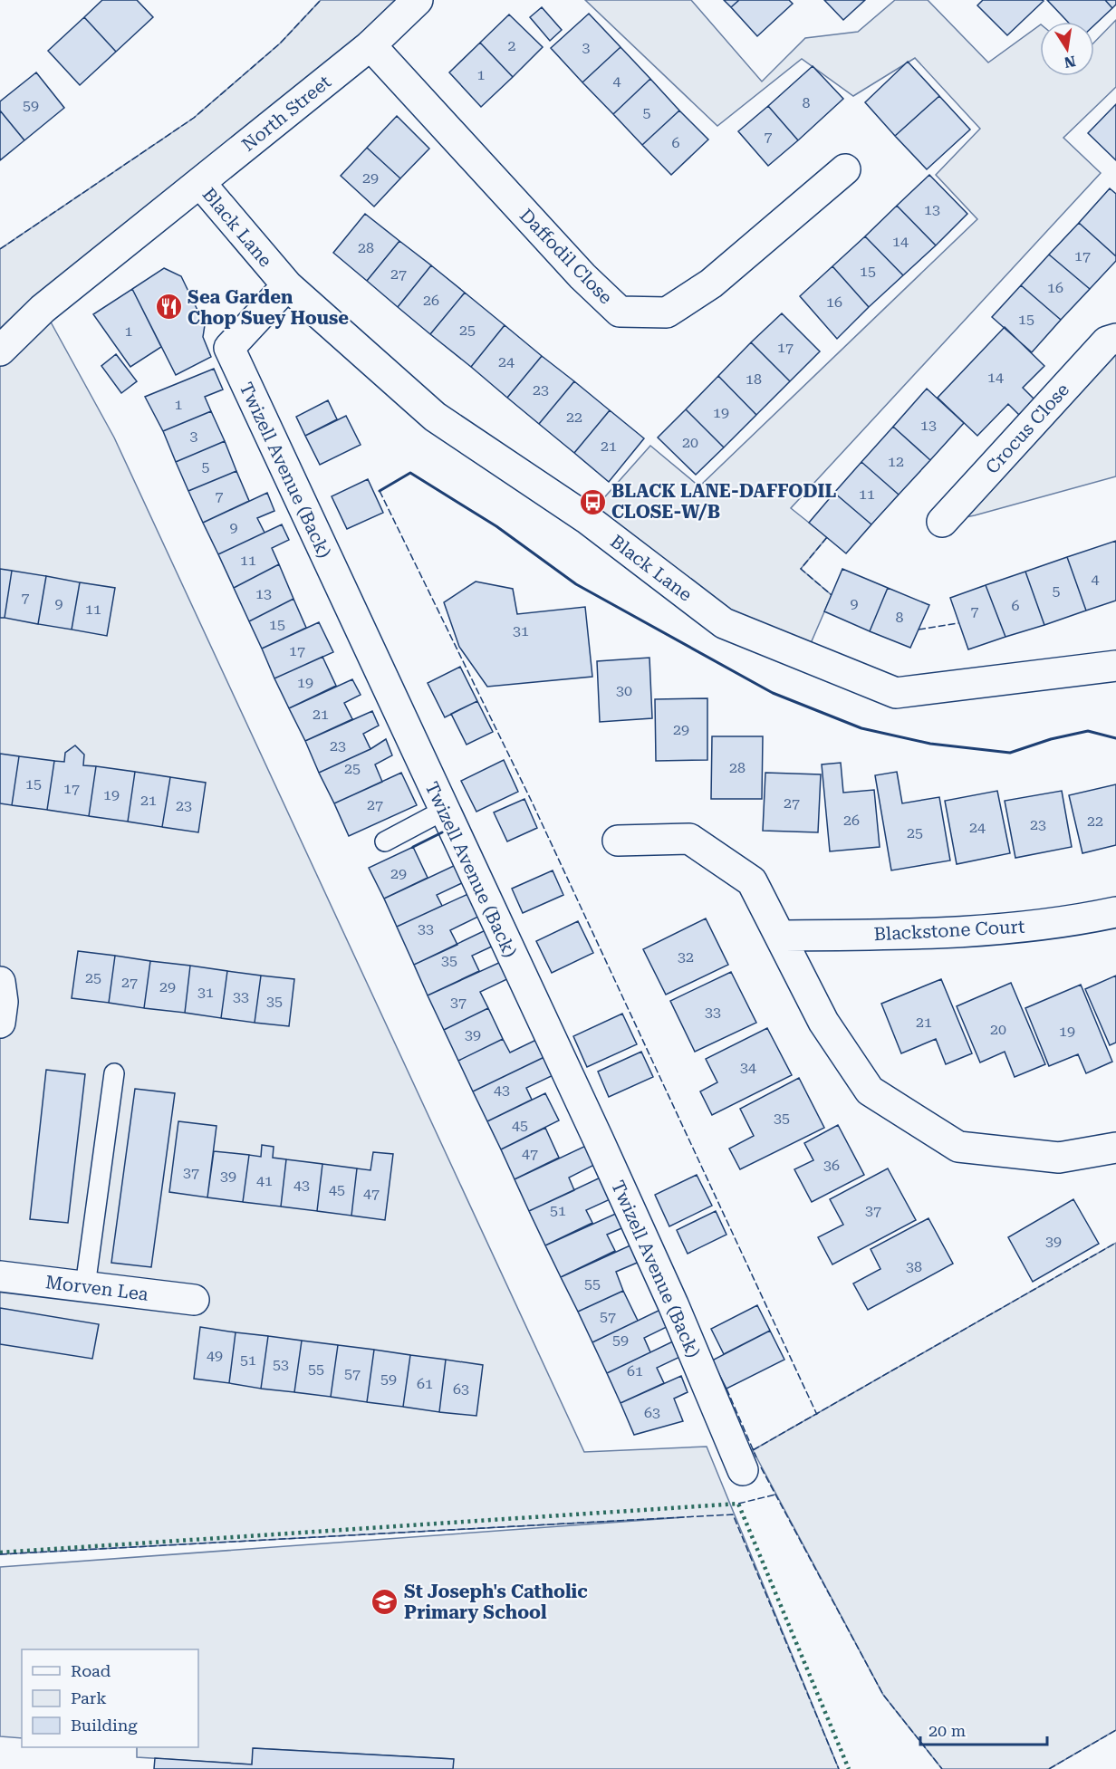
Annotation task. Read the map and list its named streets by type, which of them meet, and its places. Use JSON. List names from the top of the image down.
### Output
{
  "streets": {
    "street": [
      "North Street",
      "Black Lane",
      "Daffodil Close",
      "Crocus Close",
      "Twizell Avenue (Back)",
      "Blackstone Court",
      "Morven Lea"
    ]
  },
  "crossings": [
    ["North Street", "Black Lane"],
    ["North Street", "Daffodil Close"],
    ["Black Lane", "Twizell Avenue (Back)"]
  ],
  "places": {
    "restaurant": ["Sea Garden Chop Suey House"],
    "bus stop": ["BLACK LANE-DAFFODIL CLOSE-W/B"],
    "school or university": ["St Joseph's Catholic Primary School"]
  },
  "house_numbers": [
    "2",
    "3",
    "1",
    "4",
    "8",
    "59",
    "5",
    "7",
    "6",
    "29",
    "13",
    "14",
    "28",
    "17",
    "15",
    "27",
    "16",
    "26",
    "16",
    "15",
    "25",
    "1",
    "17",
    "24",
    "14",
    "18",
    "23",
    "1",
    "19",
    "22",
    "13",
    "3",
    "20",
    "21",
    "12",
    "5",
    "11",
    "7",
    "9",
    "11",
    "4",
    "5",
    "13",
    "7",
    "9",
    "9",
    "6",
    "11",
    "7",
    "8",
    "15",
    "31",
    "17",
    "19",
    "30",
    "21",
    "29",
    "23",
    "28",
    "25",
    "15",
    "17",
    "19",
    "21",
    "27",
    "27",
    "23",
    "26",
    "22",
    "23",
    "24",
    "25",
    "29",
    "33",
    "32",
    "35",
    "25",
    "27",
    "29",
    "31",
    "33",
    "35",
    "37",
    "33",
    "21",
    "20",
    "19",
    "39",
    "34",
    "43",
    "35",
    "45",
    "47",
    "36",
    "37",
    "39",
    "41",
    "43",
    "45",
    "47",
    "51",
    "37",
    "39",
    "38",
    "55",
    "57",
    "59",
    "49",
    "51",
    "53",
    "55",
    "61",
    "57",
    "59",
    "61",
    "63",
    "63"
  ],
  "legend": ["Road", "Park", "Building"],
  "scale_bar": "20 m",
  "north": "bottom"
}
